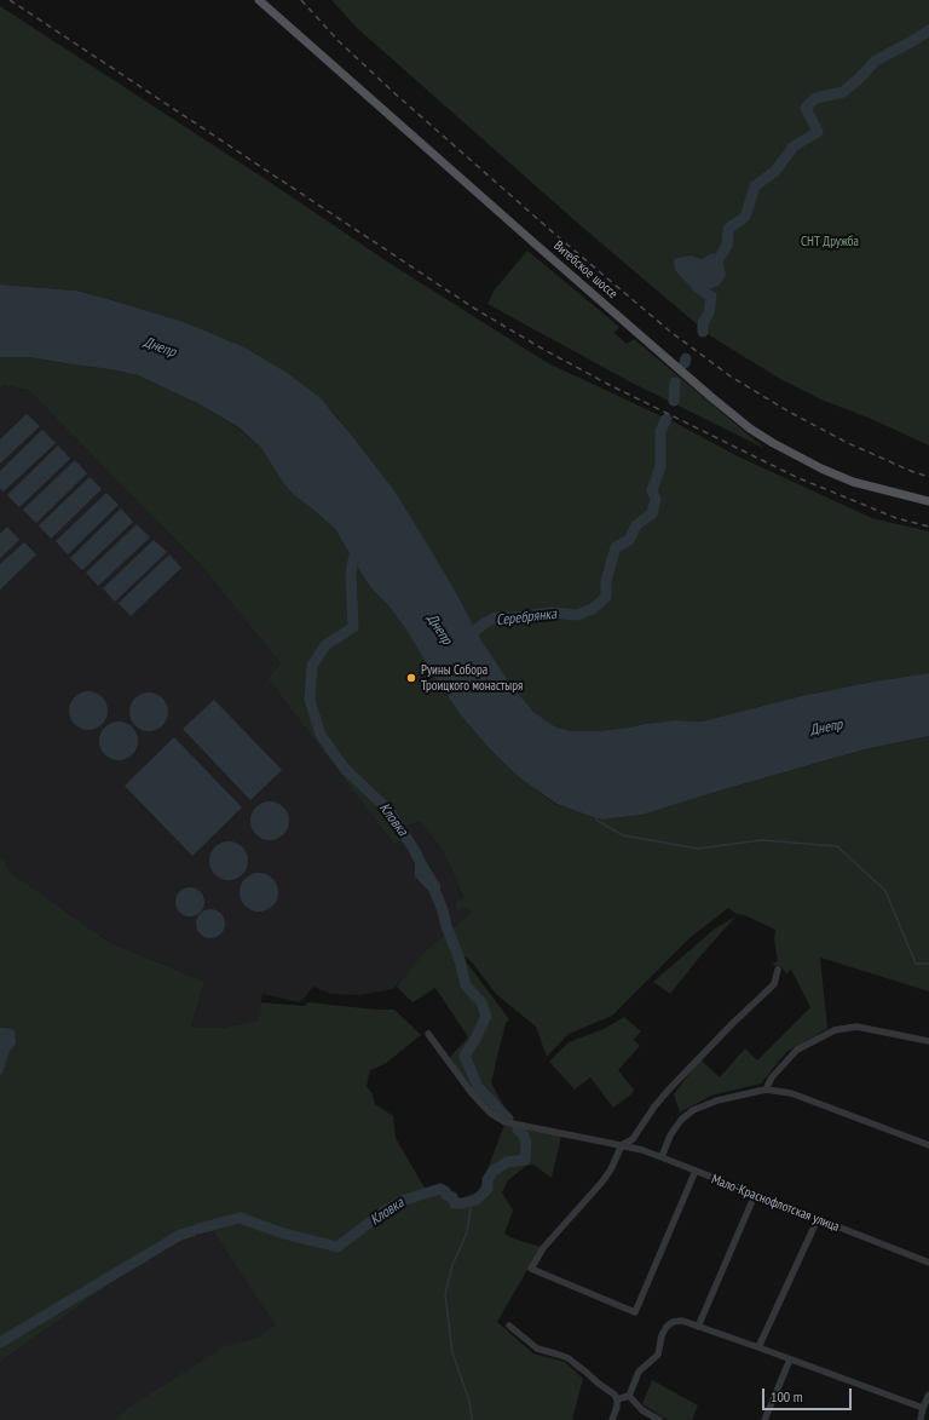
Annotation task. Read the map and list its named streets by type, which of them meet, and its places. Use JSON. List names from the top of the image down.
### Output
{
  "streets": {
    "main road": ["Витебское шоссе"],
    "street": ["Мало-Краснофлотская улица"]
  },
  "water": ["Днепр", "Серебрянка", "Кловка"],
  "parks": ["СНТ Дружба"],
  "places": ["Руины Собора Троицкого монастыря"],
  "scale_bar": "100 m"
}
